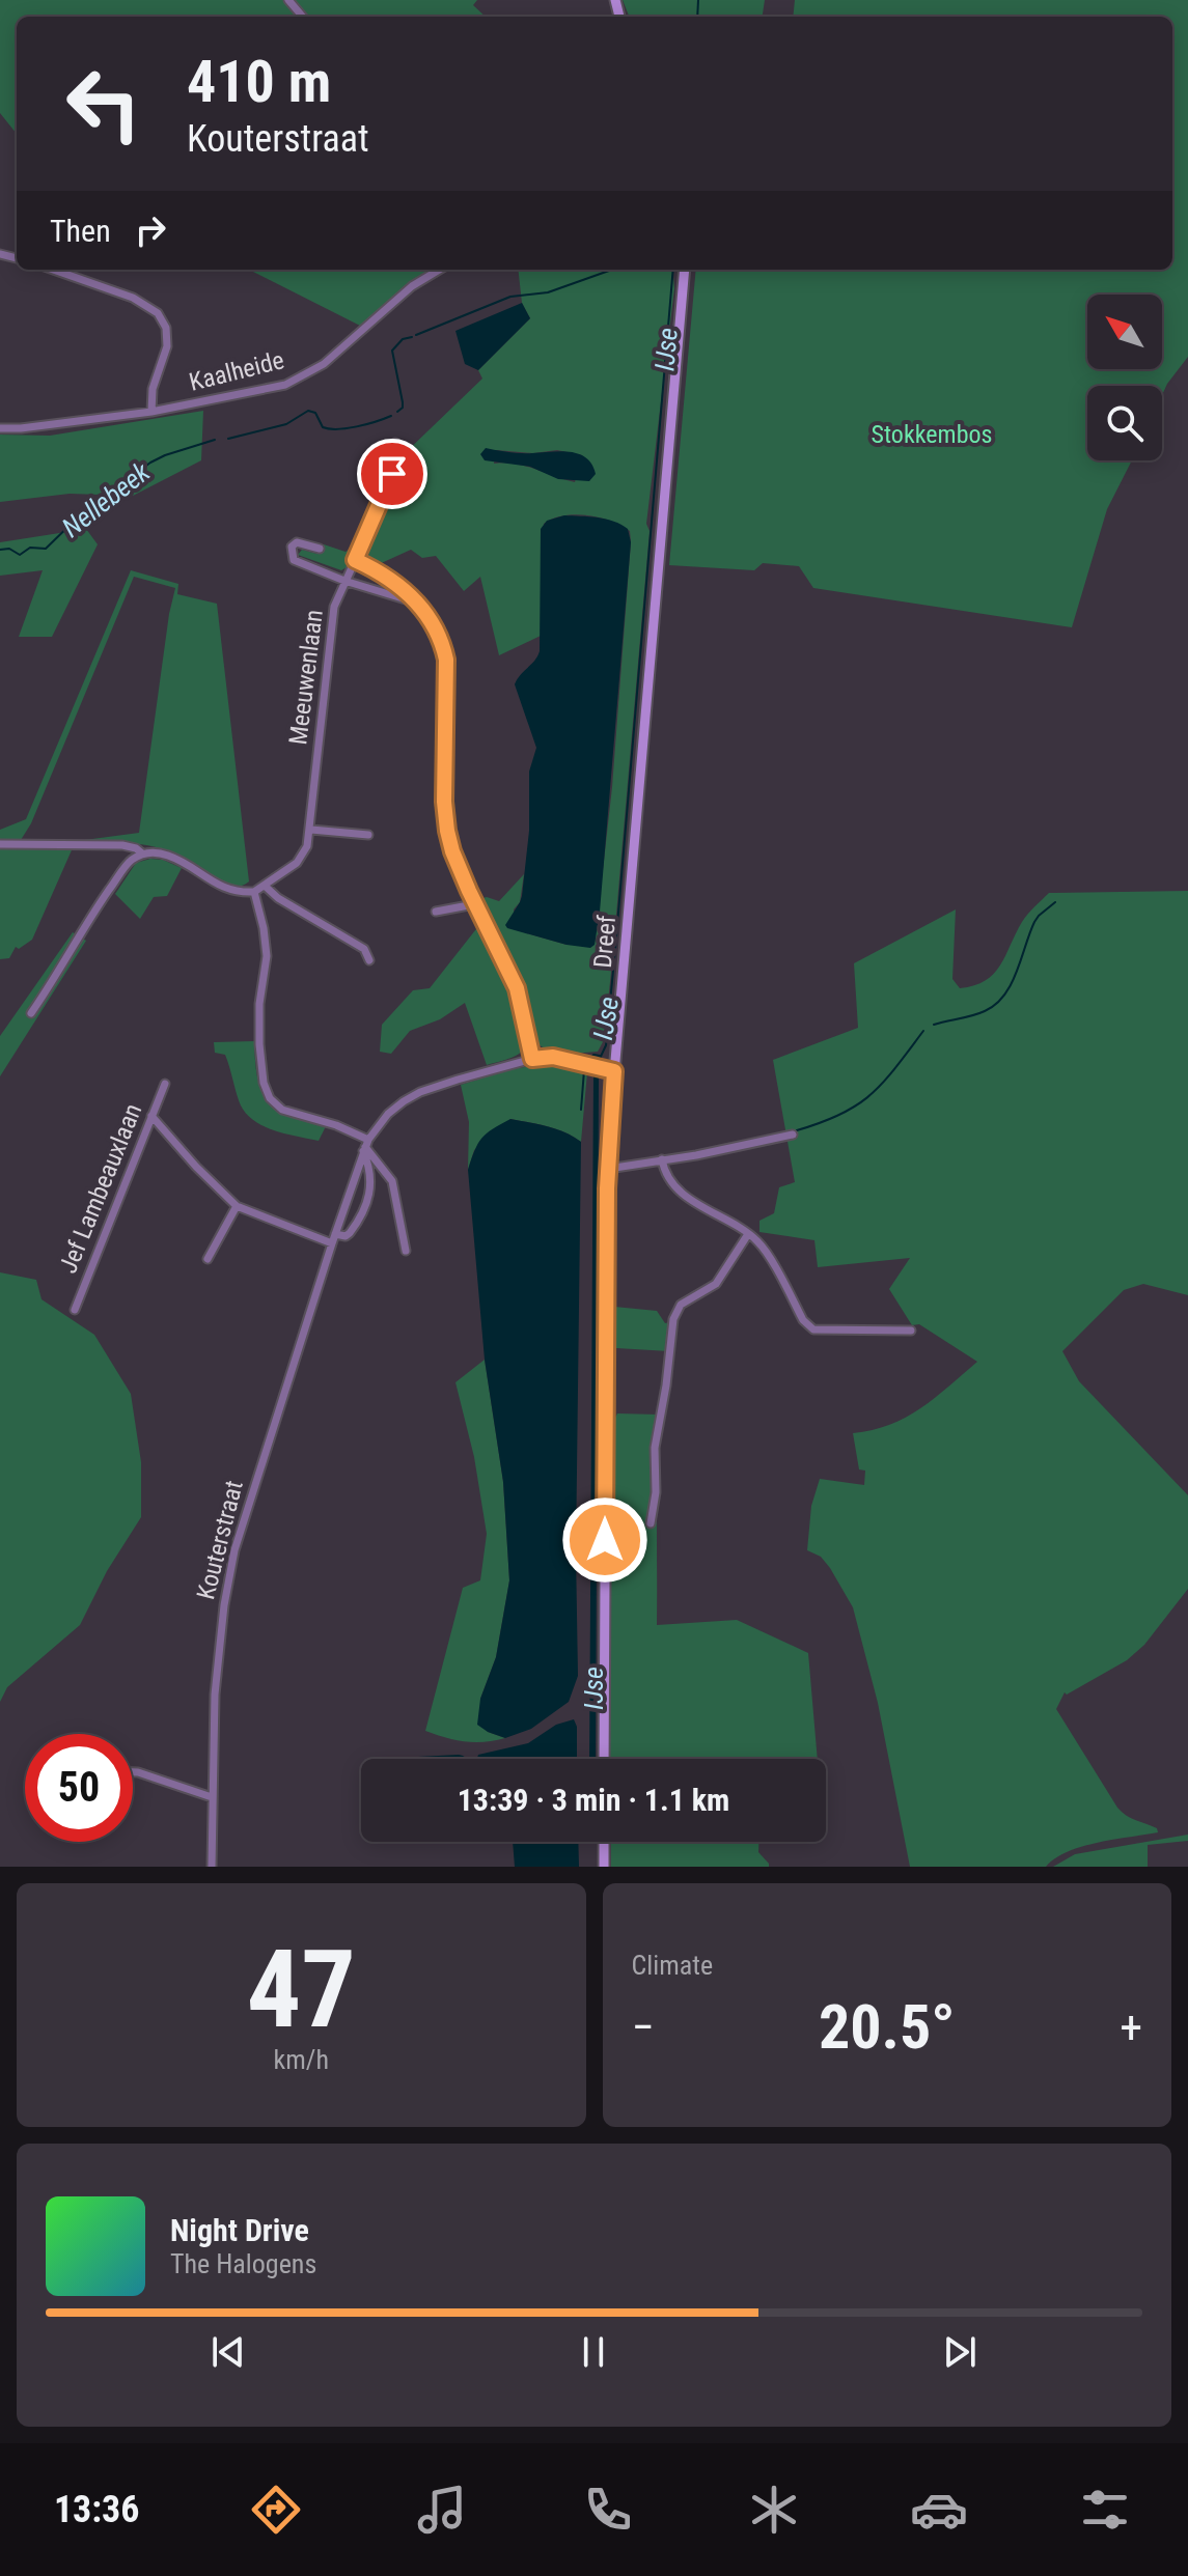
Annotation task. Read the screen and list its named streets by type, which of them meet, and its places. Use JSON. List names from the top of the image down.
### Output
{
  "streets": {
    "main road": ["Dreef"],
    "street": [
      "Kaalheide",
      "Meeuwenlaan",
      "Jef Lambeauxlaan",
      "Kouterstraat"
    ]
  },
  "crossings": [
    ["Dreef", "Kouterstraat"]
  ],
  "water": ["IJse", "Nellebeek"],
  "parks": ["Stokkembos"],
  "north": "top left",
  "page": {
    "turn": ["410 m", "Kouterstraat"],
    "then": "Then",
    "limit": "50",
    "trip": "13:39 · 3 min · 1.1 km",
    "tile": [
      ["47", "km/h"],
      "Climate"
    ],
    "heat": ["−", "20.5°", "+"],
    "song": ["Night Drive", "The Halogens"],
    "tabs": "13:36"
  }
}
